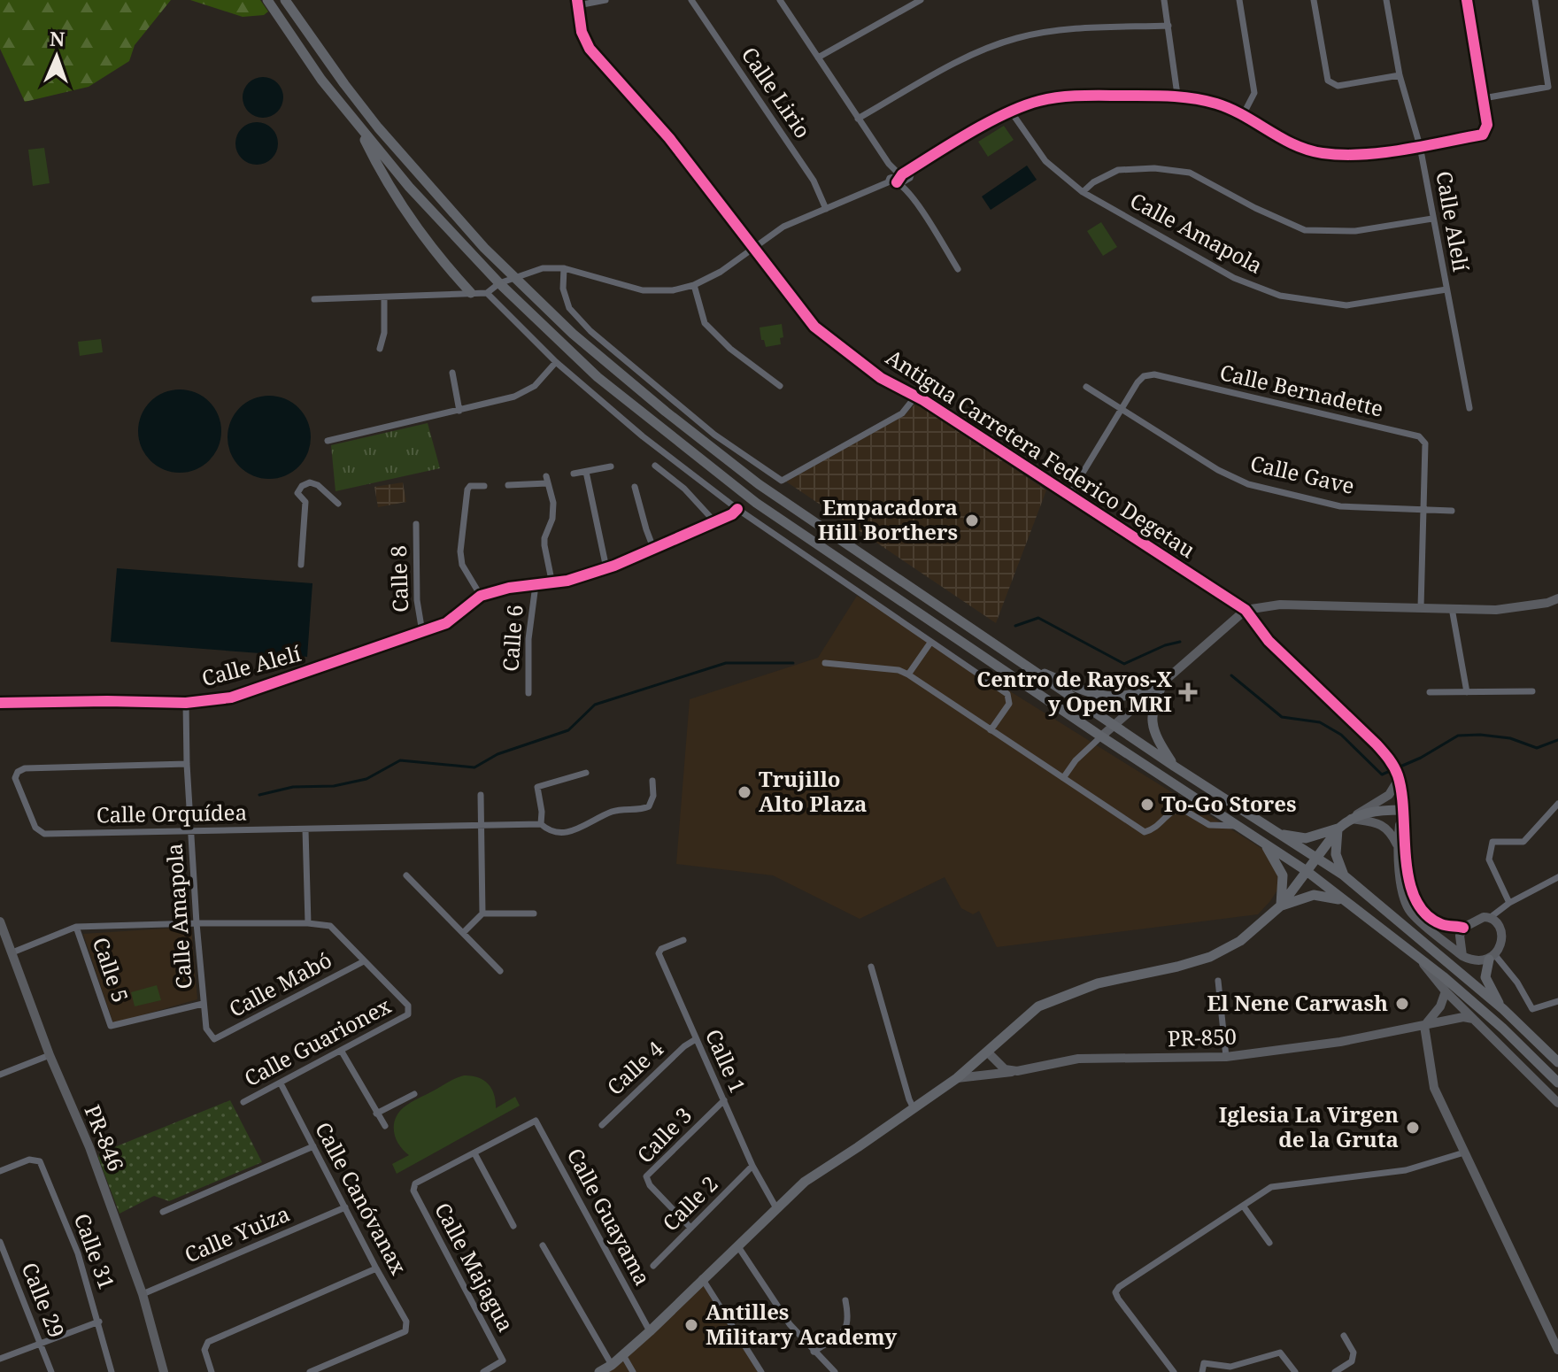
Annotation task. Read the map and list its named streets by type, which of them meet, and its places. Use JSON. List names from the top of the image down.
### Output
{
  "streets": {
    "street": [
      "Calle Lirio",
      "Calle Alelí",
      "Calle Amapola",
      "Calle Bernadette",
      "Antigua Carretera Federico Degetau",
      "Calle Gave",
      "Calle 8",
      "Calle 6",
      "Calle Orquídea",
      "Calle 5",
      "Calle Mabó",
      "PR-850",
      "Calle Guarionex",
      "Calle 1",
      "Calle 4",
      "Calle 3",
      "PR-846",
      "Calle Canóvanax",
      "Calle 2",
      "Calle Guayama",
      "Calle Yuiza",
      "Calle 31",
      "Calle Majagua",
      "Calle 29"
    ]
  },
  "crossings": [
    ["Calle Alelí", "Calle Amapola"],
    ["Calle Alelí", "Calle 8"],
    ["Calle Amapola", "Calle Orquídea"],
    ["Calle Amapola", "Calle 5"],
    ["Calle Amapola", "Calle Mabó"],
    ["Calle Bernadette", "Antigua Carretera Federico Degetau"],
    ["Calle Bernadette", "Calle Gave"],
    ["Calle Mabó", "Calle Guarionex"],
    ["Calle Guarionex", "Calle Canóvanax"],
    ["Calle 1", "Calle 4"],
    ["Calle 1", "Calle 3"],
    ["Calle 1", "Calle 2"],
    ["Calle 3", "Calle 2"],
    ["PR-846", "Calle Yuiza"],
    ["Calle Canóvanax", "Calle Yuiza"],
    ["Calle Guayama", "Calle Majagua"]
  ],
  "places": {
    "other": [
      "Empacadora Hill Borthers",
      "Trujillo Alto Plaza",
      "To-Go Stores",
      "El Nene Carwash",
      "Iglesia La Virgen de la Gruta",
      "Antilles Military Academy"
    ],
    "health": ["Centro de Rayos-X y Open MRI"]
  },
  "north": "top"
}
